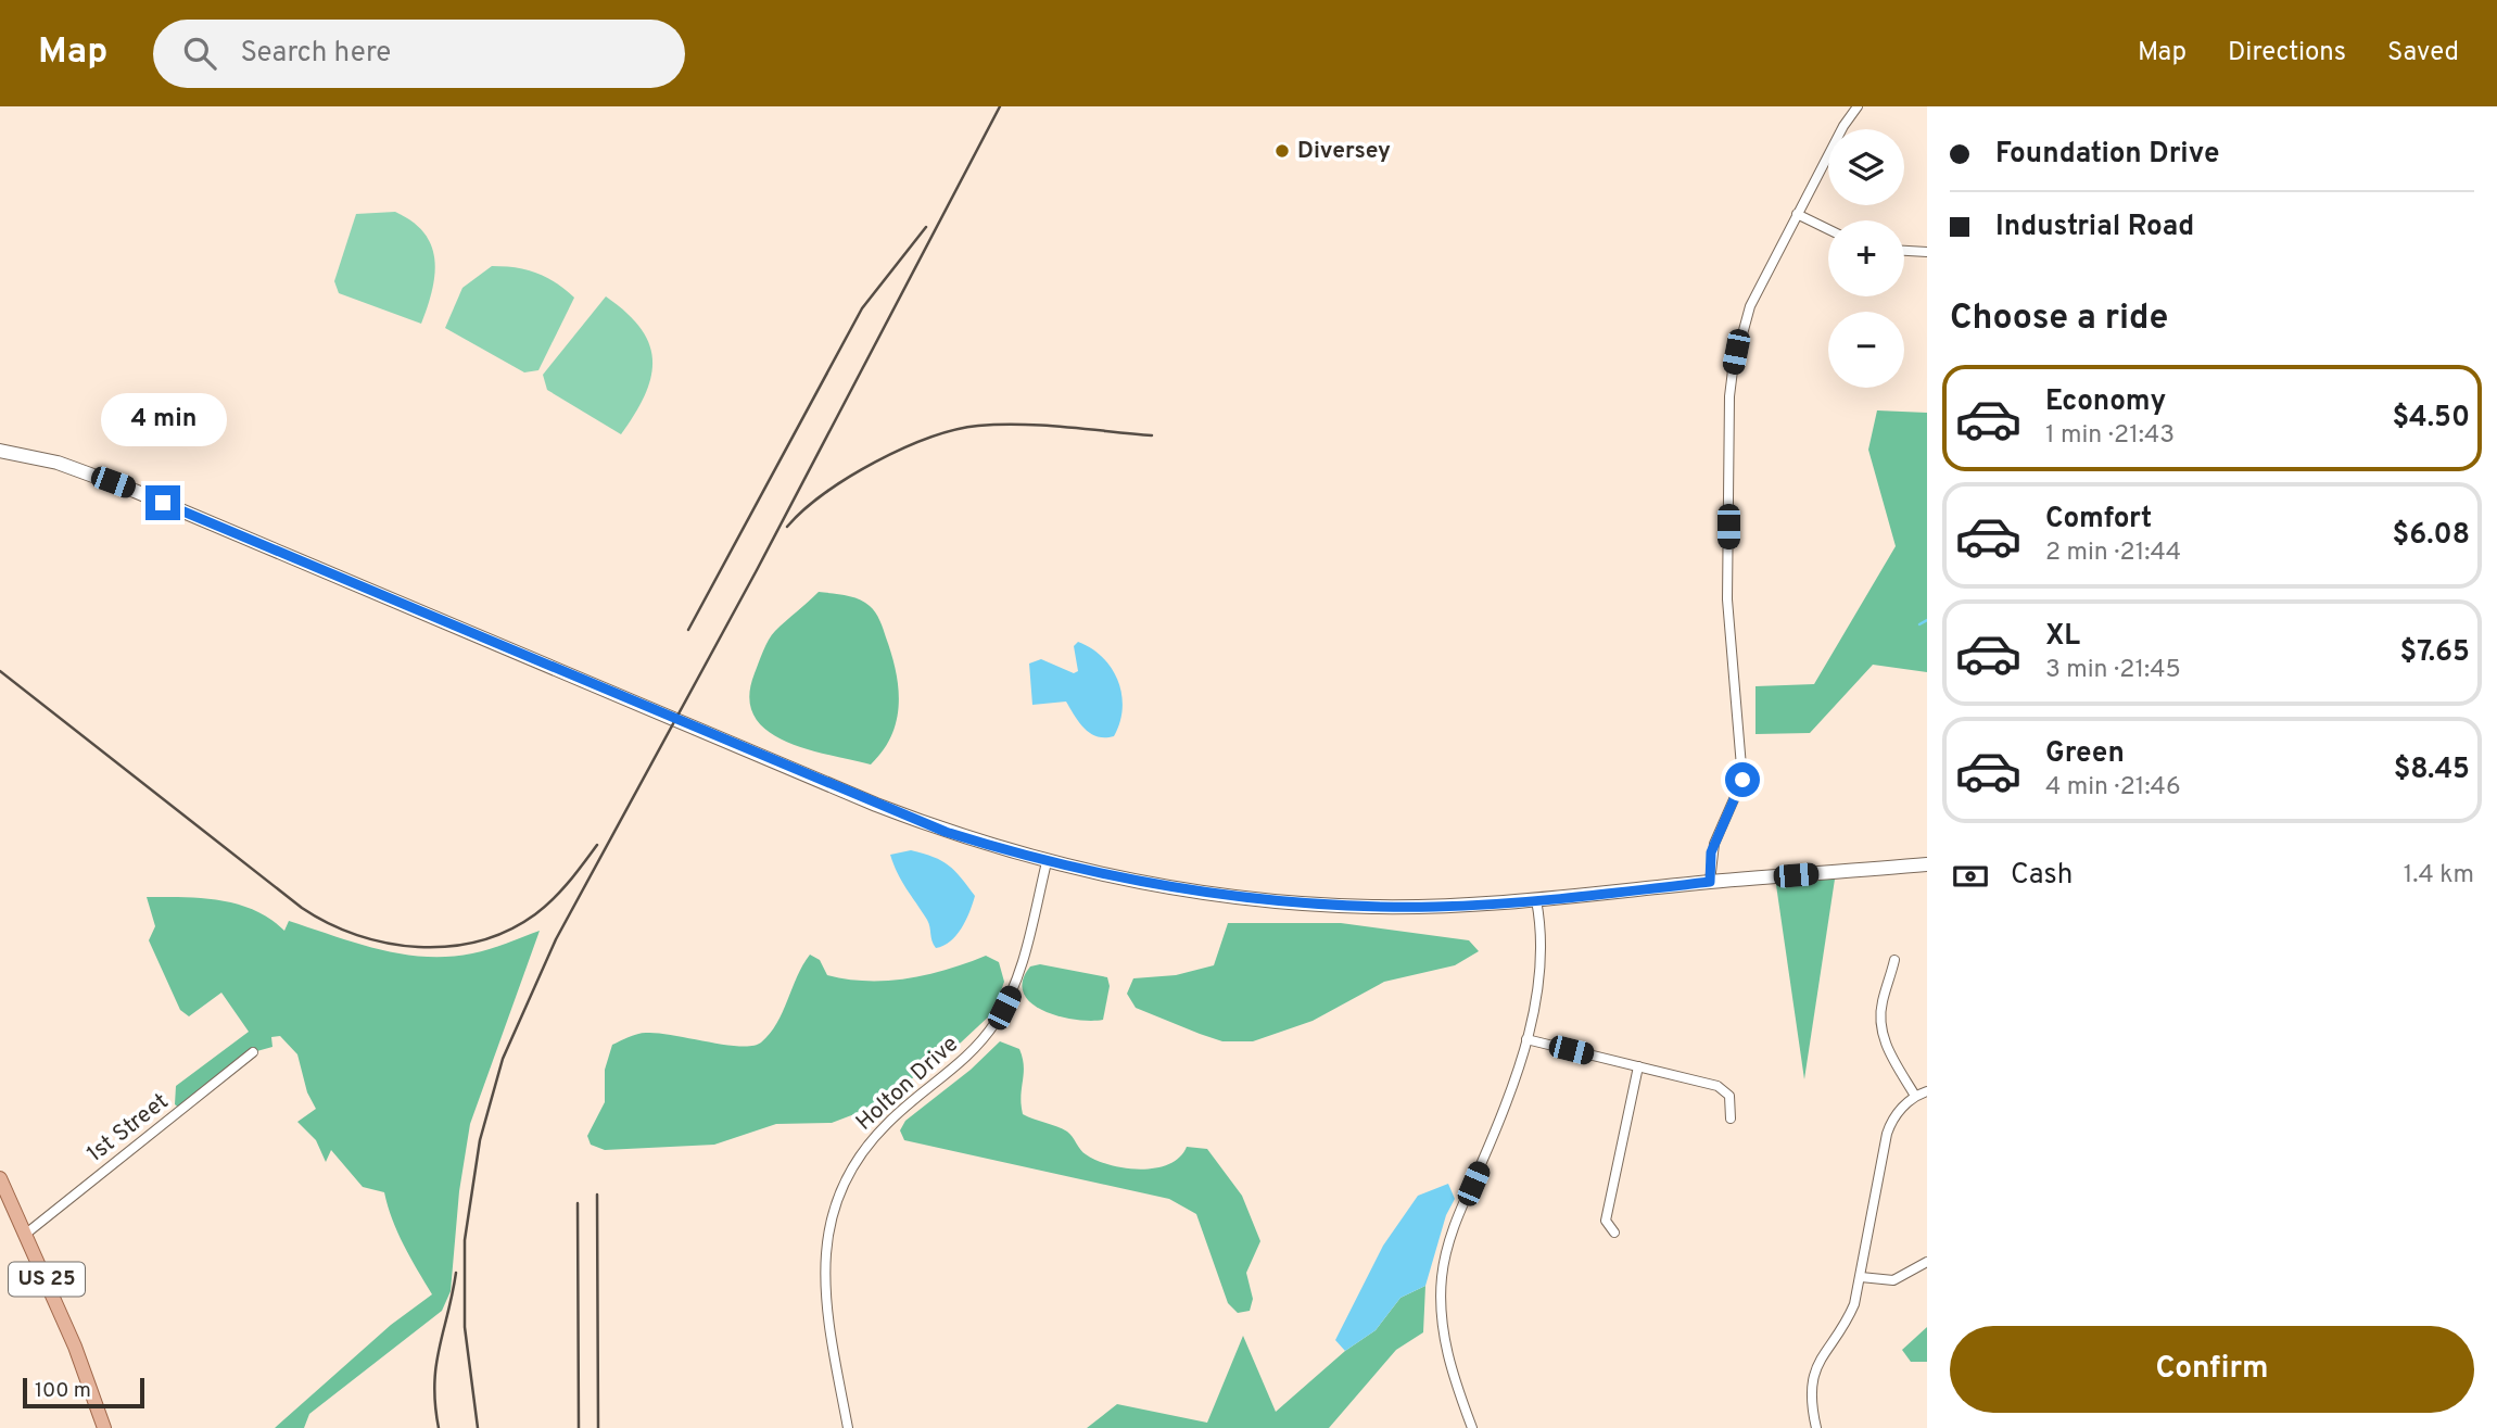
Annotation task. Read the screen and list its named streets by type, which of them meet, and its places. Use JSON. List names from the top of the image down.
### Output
{
  "streets": {
    "main road": ["US 25"],
    "street": ["Holton Drive", "1st Street"]
  },
  "crossings": [
    ["1st Street", "US 25"]
  ],
  "places": ["Diversey"],
  "scale_bar": "100 m",
  "page": {
    "header": "Map",
    "search": "Search here",
    "nav": ["Map", "Directions", "Saved"],
    "banner": ["Foundation Drive", "Industrial Road"],
    "map_buttons": ["+", "−"],
    "heading": "Choose a ride",
    "list": [
      {
        "name": "Economy",
        "note": "1 min · 21:43",
        "value": "$4.50"
      },
      {
        "name": "Comfort",
        "note": "2 min · 21:44",
        "value": "$6.08"
      },
      {
        "name": "XL",
        "note": "3 min · 21:45",
        "value": "$7.65"
      },
      {
        "name": "Green",
        "note": "4 min · 21:46",
        "value": "$8.45"
      }
    ],
    "bubble": "4 min",
    "pay": ["Cash", "1.4 km"],
    "buttons": "Confirm",
    "scale": "100 m"
  }
}
